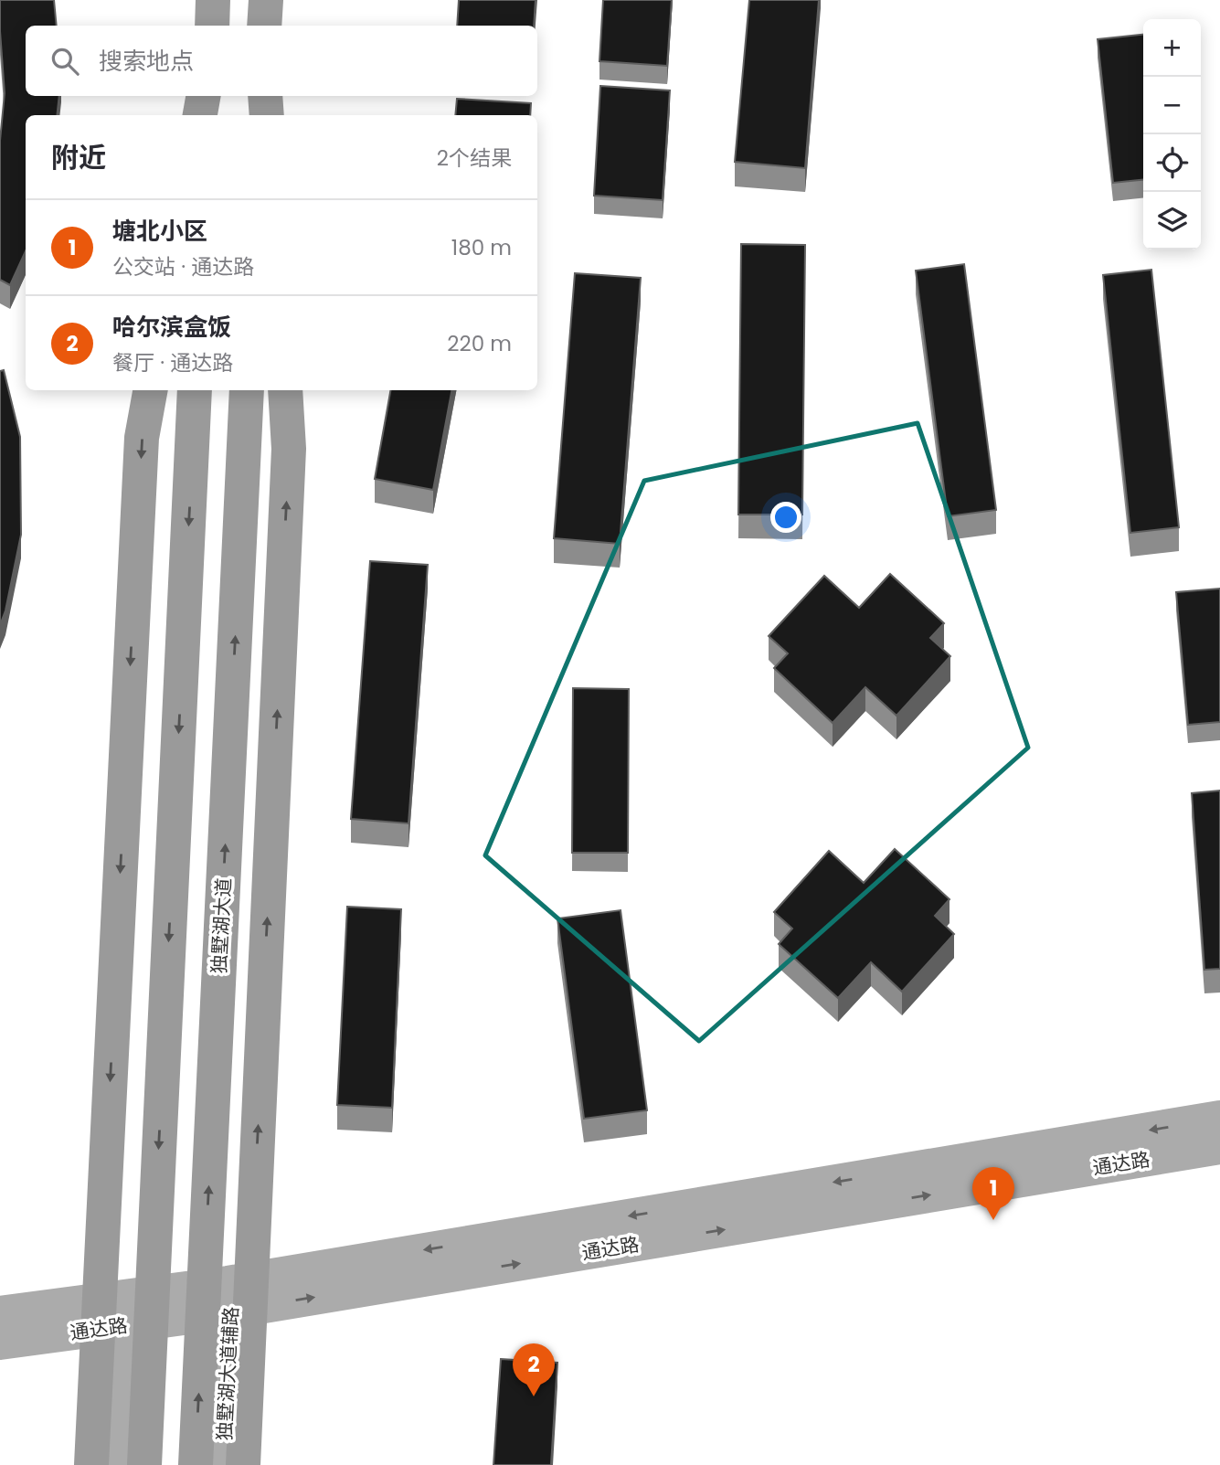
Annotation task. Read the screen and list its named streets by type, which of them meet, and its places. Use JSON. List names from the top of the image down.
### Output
{
  "streets": {
    "highway": ["独墅湖大道"],
    "main road": ["通达路", "独墅湖大道辅路"]
  },
  "crossings": [
    ["通达路", "独墅湖大道辅路"]
  ],
  "page": {
    "map_buttons": ["+", "−"],
    "search": "搜索地点",
    "heading": ["附近", "2个结果"],
    "list": [
      {
        "mark": "1",
        "name": "塘北小区",
        "note": "公交站 · 通达路",
        "value": "180 m"
      },
      {
        "mark": "2",
        "name": "哈尔滨盒饭",
        "note": "餐厅 · 通达路",
        "value": "220 m"
      }
    ],
    "pins": ["1", "2"]
  }
}
